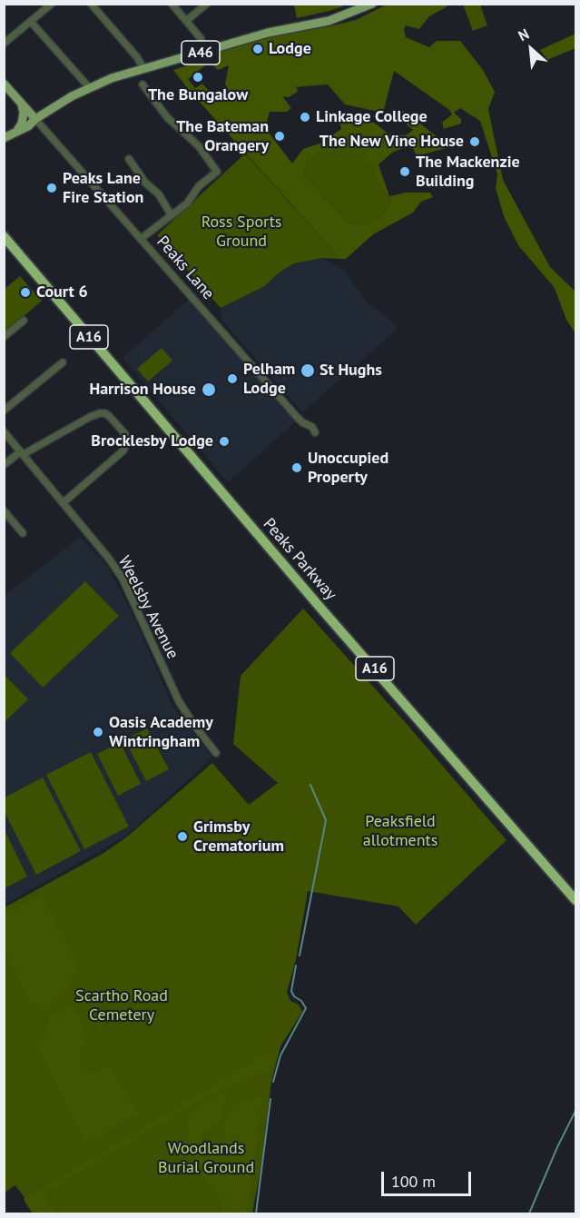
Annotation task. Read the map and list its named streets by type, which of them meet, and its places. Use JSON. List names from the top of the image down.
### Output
{
  "streets": {
    "highway": ["A16", "Peaks Parkway"],
    "main road": ["A46"],
    "street": ["Peaks Lane", "Weelsby Avenue"]
  },
  "crossings": [
    ["A46", "Peaks Lane"]
  ],
  "parks": [
    "Ross Sports Ground",
    "Peaksfield allotments",
    "Scartho Road Cemetery",
    "Woodlands Burial Ground"
  ],
  "places": [
    "Lodge",
    "The Bungalow",
    "Linkage College",
    "The Bateman Orangery",
    "The New Vine House",
    "The Mackenzie Building",
    "Peaks Lane Fire Station",
    "Court 6",
    "St Hughs",
    "Pelham Lodge",
    "Harrison House",
    "Brocklesby Lodge",
    "Unoccupied Property",
    "Oasis Academy Wintringham",
    "Grimsby Crematorium"
  ],
  "scale_bar": "100 m",
  "north": "top left"
}
